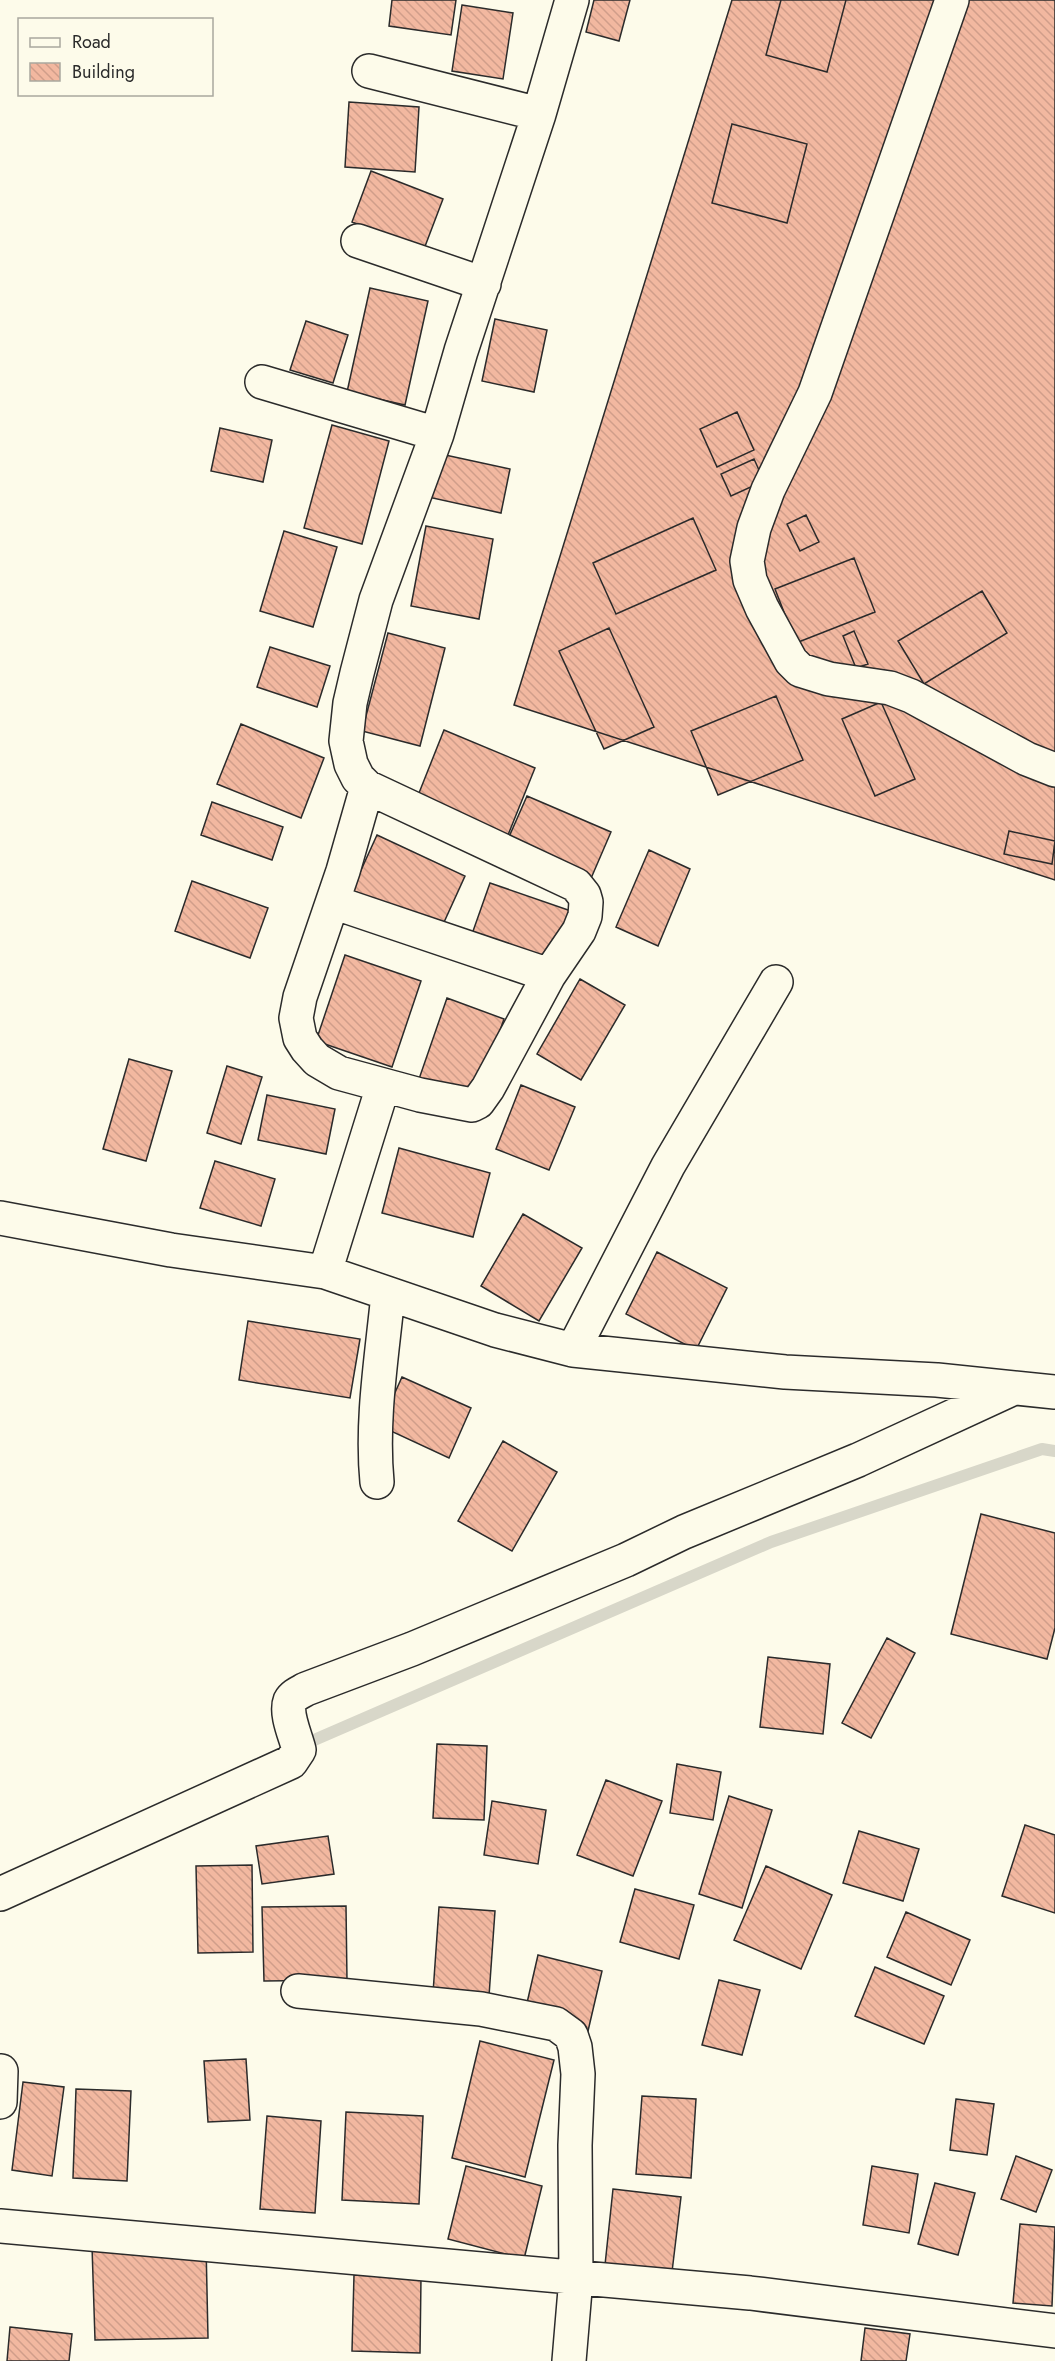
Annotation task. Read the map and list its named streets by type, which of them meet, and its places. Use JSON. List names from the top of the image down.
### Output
{
  "legend": ["Road", "Building"]
}
